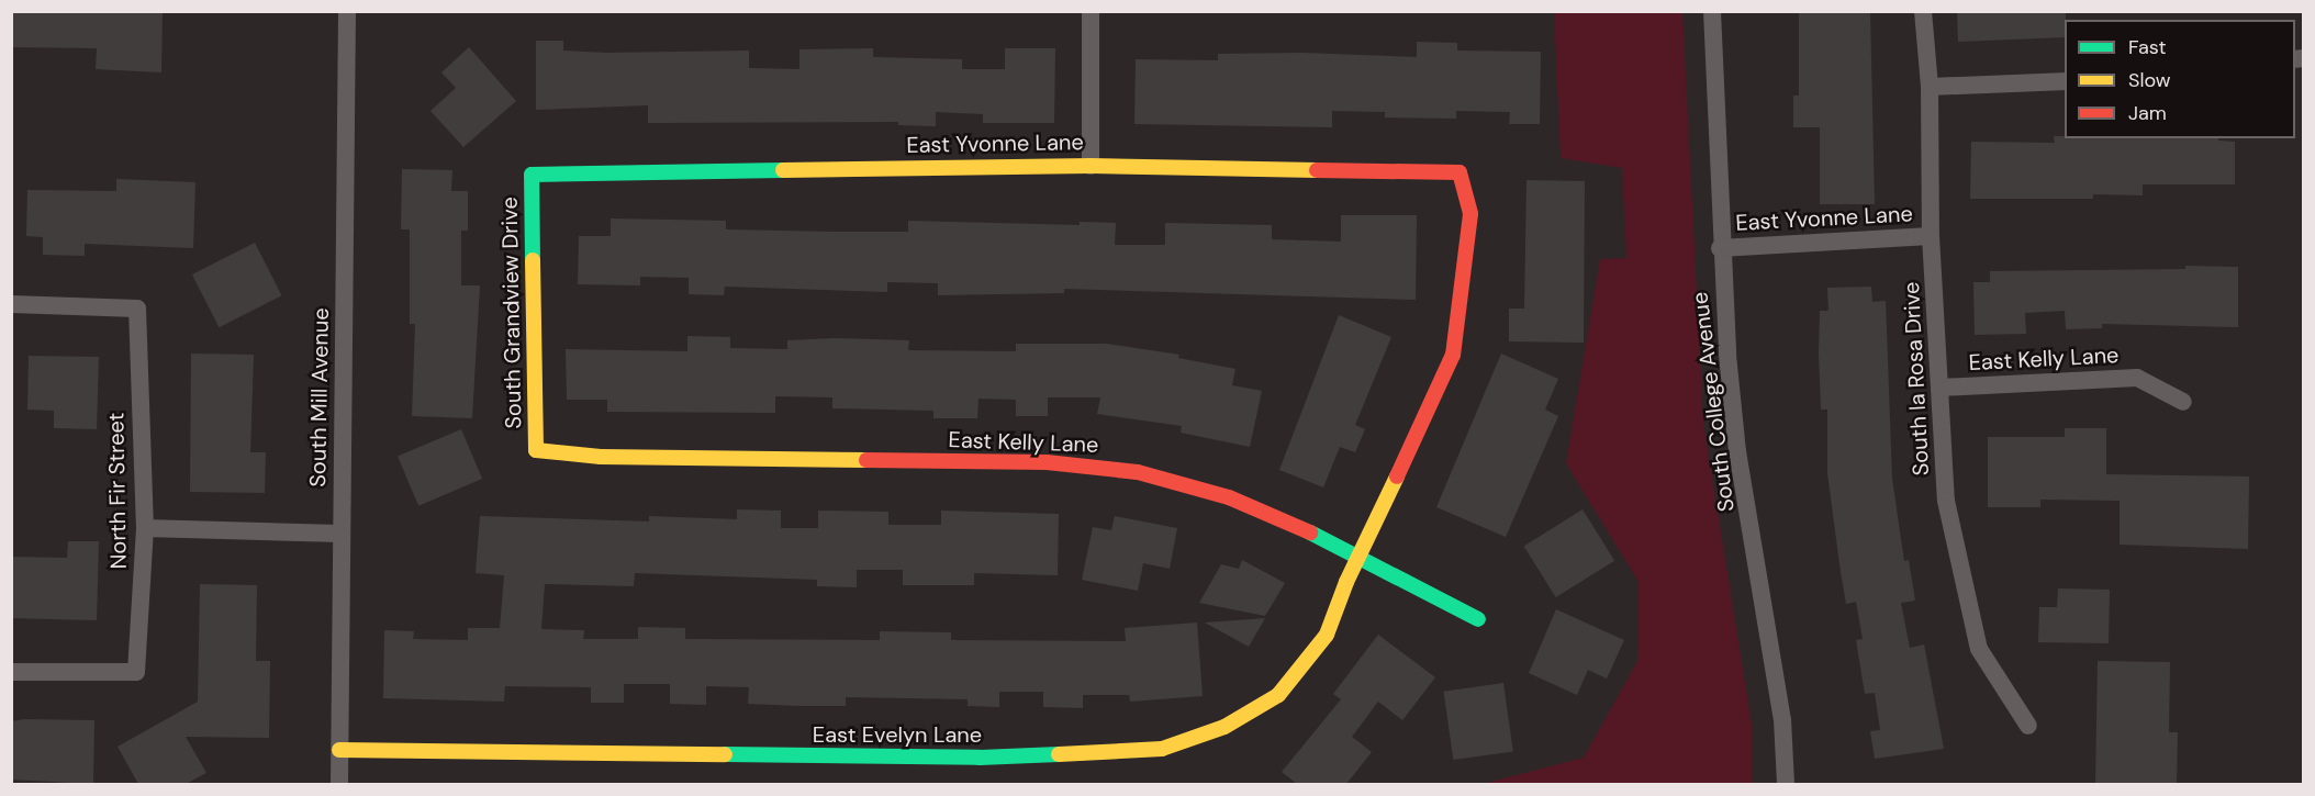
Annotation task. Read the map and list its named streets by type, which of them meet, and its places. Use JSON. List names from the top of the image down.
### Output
{
  "streets": {
    "street": [
      "East Yvonne Lane",
      "South Grandview Drive",
      "East Kelly Lane",
      "South la Rosa Drive",
      "South Mill Avenue",
      "South College Avenue",
      "North Fir Street",
      "East Evelyn Lane"
    ]
  },
  "crossings": [
    ["East Yvonne Lane", "South Grandview Drive"],
    ["East Yvonne Lane", "South la Rosa Drive"],
    ["East Yvonne Lane", "South College Avenue"],
    ["East Yvonne Lane", "East Evelyn Lane"],
    ["South Grandview Drive", "East Kelly Lane"],
    ["East Kelly Lane", "South la Rosa Drive"],
    ["East Kelly Lane", "East Evelyn Lane"],
    ["South Mill Avenue", "East Evelyn Lane"]
  ],
  "legend": ["Fast", "Slow", "Jam"]
}
